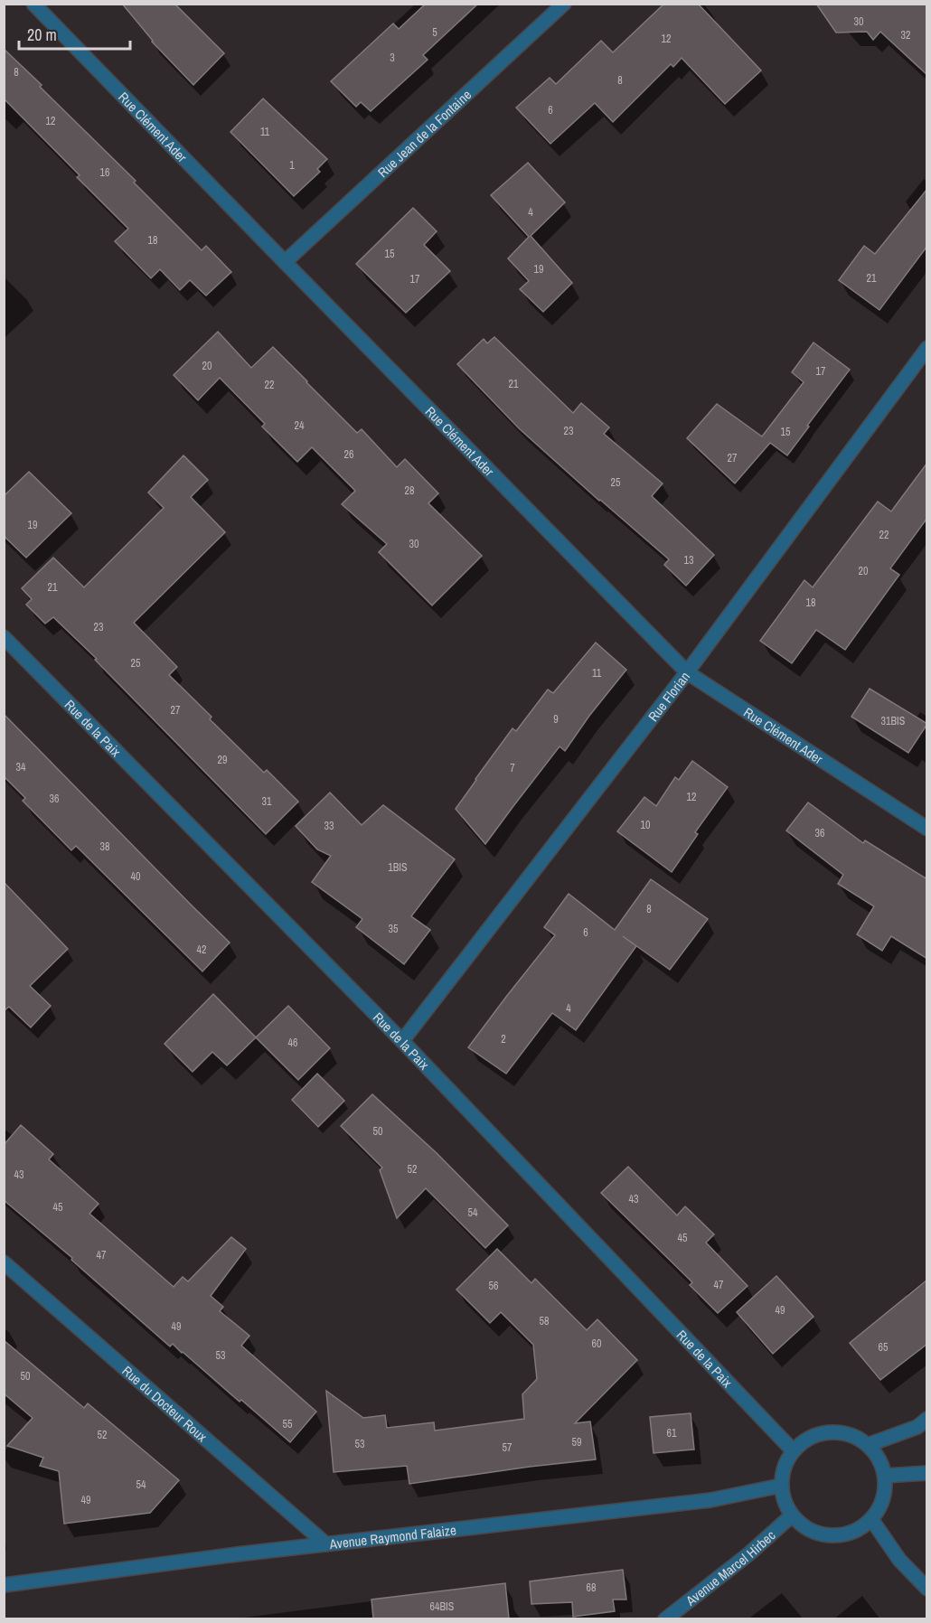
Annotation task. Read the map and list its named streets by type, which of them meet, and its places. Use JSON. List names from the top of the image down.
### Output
{
  "streets": {
    "street": [
      "Rue Clément Ader",
      "Rue Jean de la Fontaine",
      "Rue Florian",
      "Rue de la Paix",
      "Rue du Docteur Roux",
      "Avenue Raymond Falaize",
      "Avenue Marcel Hirbec"
    ]
  },
  "crossings": [
    ["Rue Clément Ader", "Rue Jean de la Fontaine"],
    ["Rue Clément Ader", "Rue Florian"],
    ["Rue Florian", "Rue de la Paix"],
    ["Rue de la Paix", "Avenue Raymond Falaize"],
    ["Rue de la Paix", "Avenue Marcel Hirbec"],
    ["Rue du Docteur Roux", "Avenue Raymond Falaize"],
    ["Avenue Raymond Falaize", "Avenue Marcel Hirbec"]
  ],
  "house_numbers": [
    "30",
    "5",
    "32",
    "12",
    "3",
    "8",
    "8",
    "6",
    "12",
    "11",
    "1",
    "16",
    "4",
    "18",
    "15",
    "19",
    "21",
    "17",
    "20",
    "17",
    "21",
    "22",
    "24",
    "23",
    "15",
    "26",
    "27",
    "25",
    "28",
    "19",
    "22",
    "30",
    "13",
    "20",
    "21",
    "18",
    "23",
    "25",
    "11",
    "27",
    "9",
    "31BIS",
    "29",
    "34",
    "7",
    "12",
    "36",
    "31",
    "10",
    "33",
    "36",
    "38",
    "1BIS",
    "40",
    "8",
    "35",
    "6",
    "42",
    "4",
    "2",
    "46",
    "50",
    "52",
    "43",
    "43",
    "45",
    "54",
    "45",
    "47",
    "47",
    "56",
    "49",
    "58",
    "49",
    "60",
    "65",
    "53",
    "50",
    "55",
    "61",
    "52",
    "59",
    "53",
    "57",
    "54",
    "49",
    "68",
    "64BIS"
  ],
  "scale_bar": "20 m"
}
